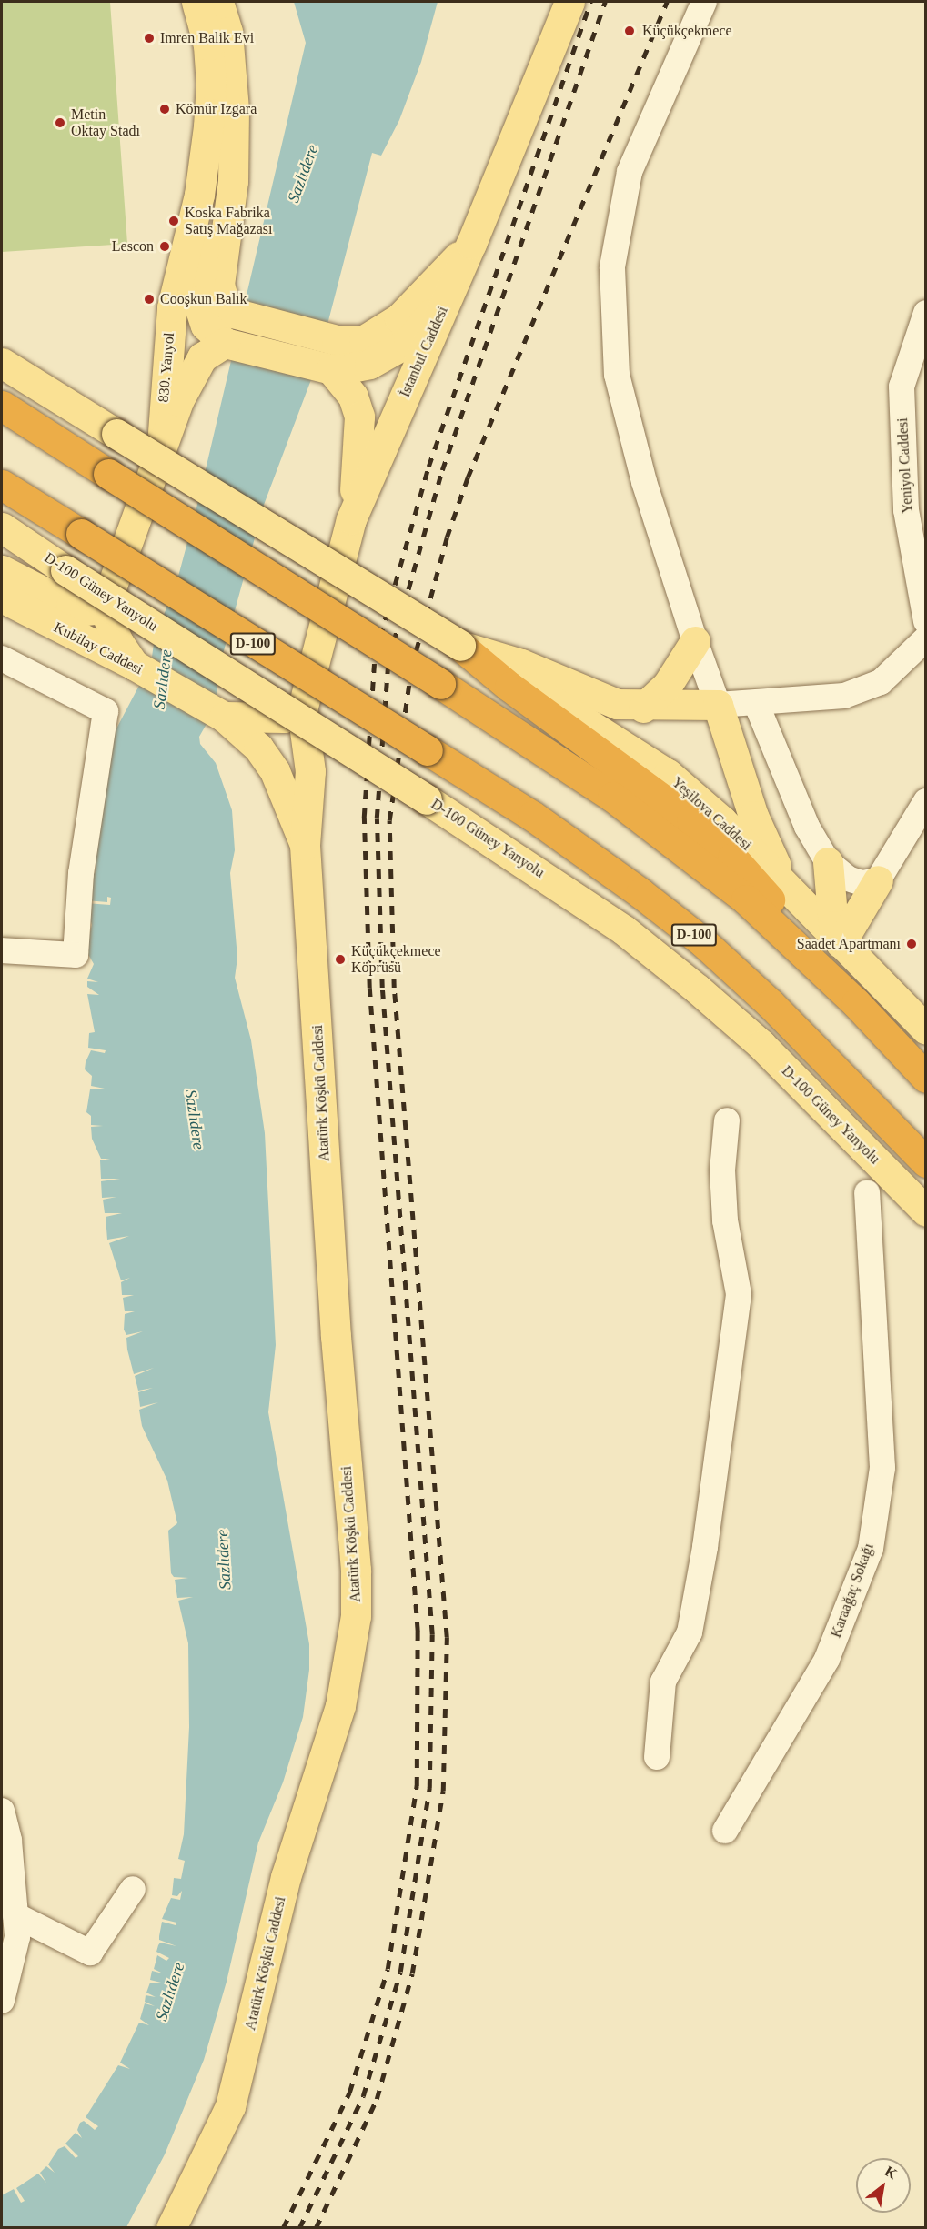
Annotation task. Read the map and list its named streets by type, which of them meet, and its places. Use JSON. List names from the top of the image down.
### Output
{
  "streets": {
    "highway": ["D-100"],
    "main road": [
      "İstanbul Caddesi",
      "830. Yanyol",
      "D-100 Güney Yanyolu",
      "Kubilay Caddesi",
      "Yeşilova Caddesi",
      "Atatürk Köşkü Caddesi"
    ],
    "street": ["Yeniyol Caddesi", "Karaağaç Sokağı"]
  },
  "crossings": [
    ["Kubilay Caddesi", "Atatürk Köşkü Caddesi"]
  ],
  "water": ["Sazlıdere"],
  "places": [
    "Küçükçekmece",
    "Imren Balik Evi",
    "Kömür Izgara",
    "Metin Oktay Stadı",
    "Koska Fabrika Satış Mağazası",
    "Lescon",
    "Cooşkun Balık",
    "Saadet Apartmanı",
    "Küçükçekmece Köprüsü"
  ],
  "north": "top right"
}
